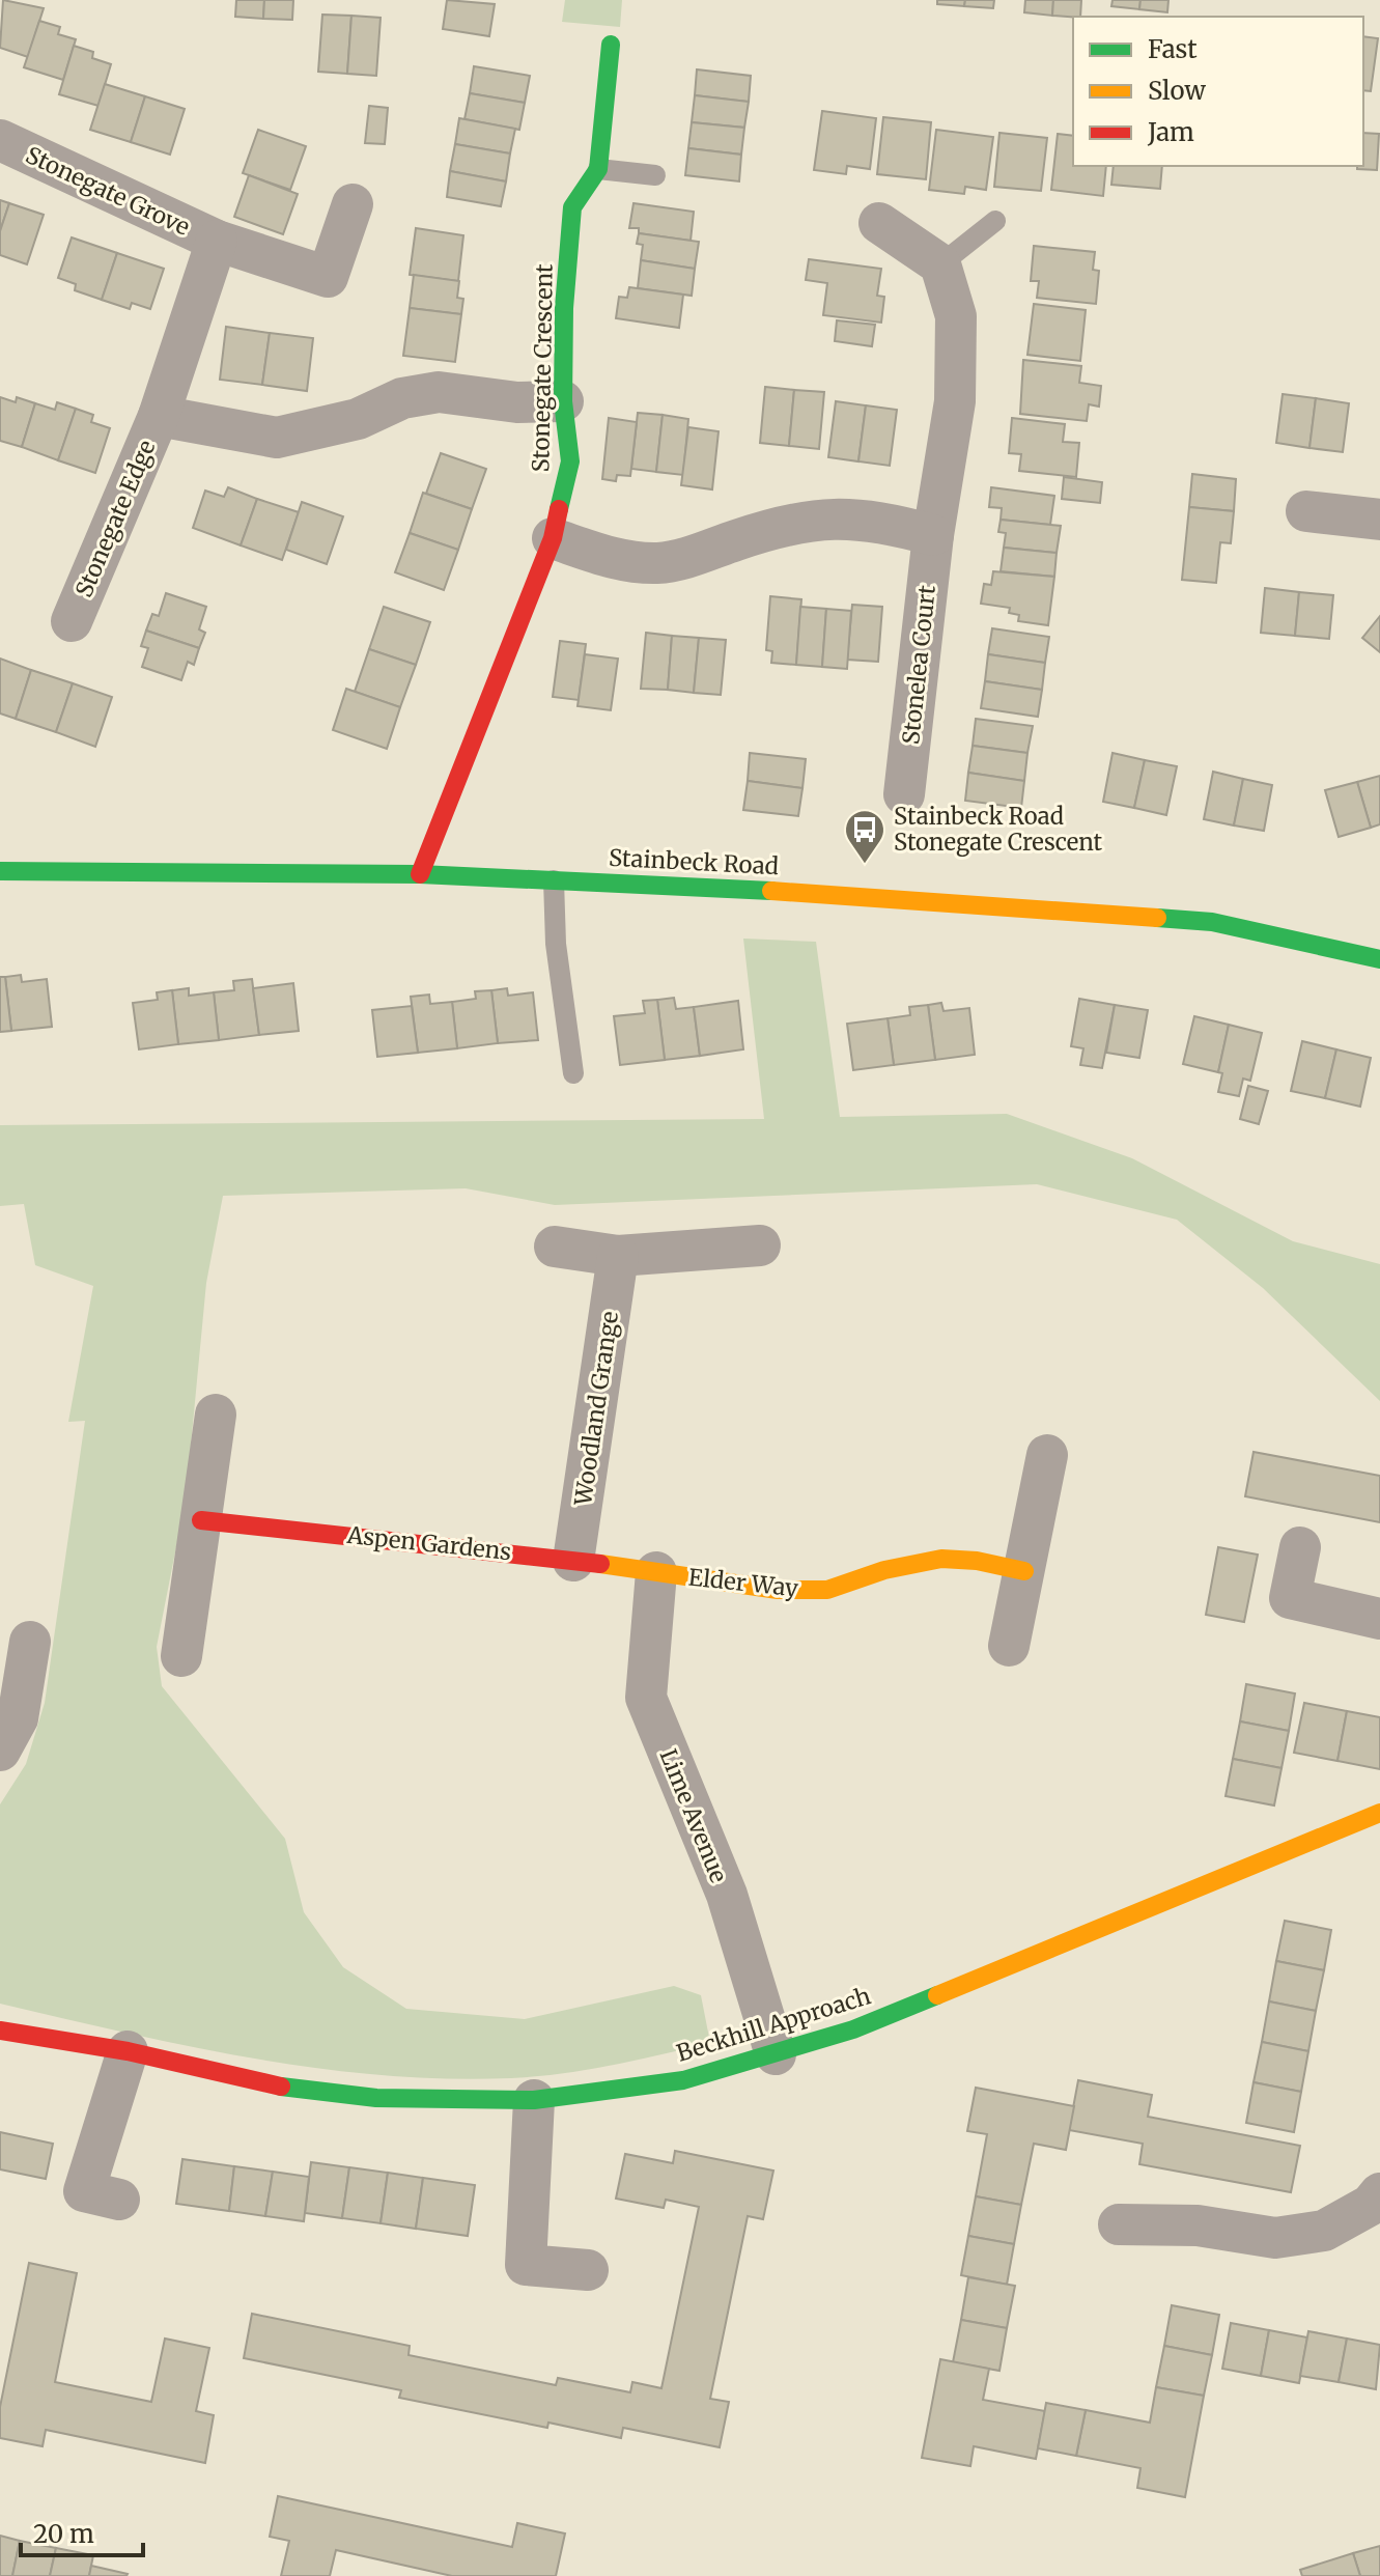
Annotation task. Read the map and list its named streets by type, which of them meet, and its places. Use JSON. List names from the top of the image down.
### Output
{
  "streets": {
    "street": [
      "Stonegate Grove",
      "Stonegate Crescent",
      "Stonegate Edge",
      "Stonelea Court",
      "Stainbeck Road",
      "Woodland Grange",
      "Aspen Gardens",
      "Elder Way",
      "Lime Avenue",
      "Beckhill Approach"
    ]
  },
  "crossings": [
    ["Stonegate Grove", "Stonegate Edge"],
    ["Stonegate Crescent", "Stainbeck Road"],
    ["Woodland Grange", "Aspen Gardens"],
    ["Aspen Gardens", "Elder Way"],
    ["Aspen Gardens", "Lime Avenue"],
    ["Elder Way", "Lime Avenue"],
    ["Lime Avenue", "Beckhill Approach"]
  ],
  "places": {
    "bus stop": ["Stainbeck Road Stonegate Crescent"]
  },
  "legend": ["Fast", "Slow", "Jam"],
  "scale_bar": "20 m"
}
